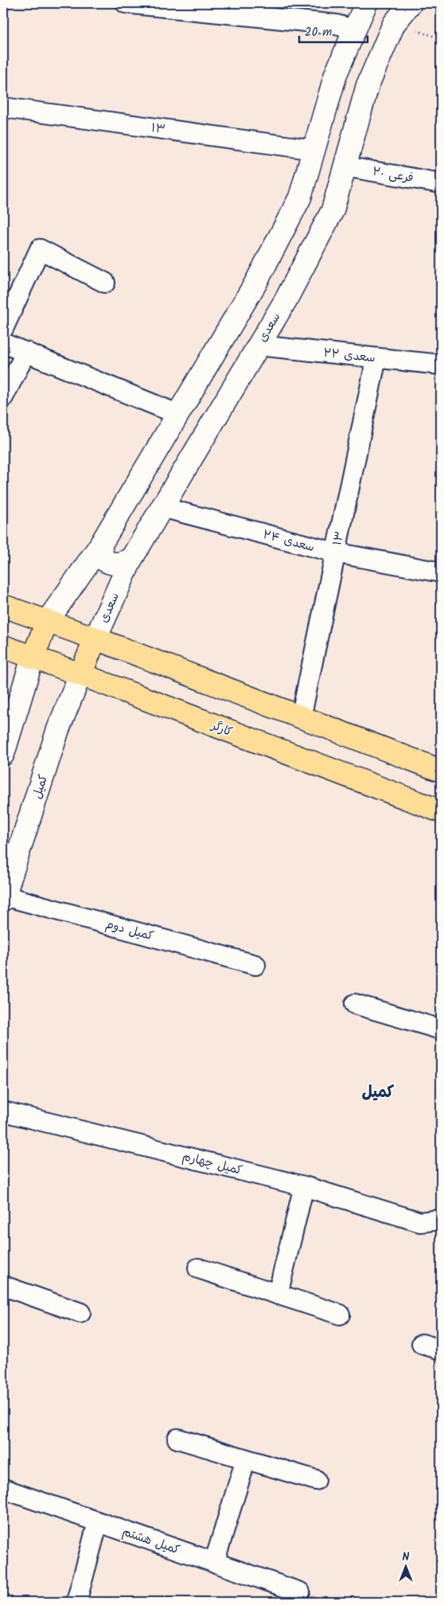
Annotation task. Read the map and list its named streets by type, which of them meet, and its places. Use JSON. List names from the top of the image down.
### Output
{
  "streets": {
    "main road": ["کارگر"],
    "street": [
      "۱۳",
      "فرعی ۲۰",
      "سعدی",
      "سعدی ۲۲",
      "سعدی ۲۴",
      "کمیل",
      "کمیل دوم",
      "کمیل چهارم",
      "کمیل هشتم"
    ]
  },
  "crossings": [
    ["۱۳", "سعدی ۲۲"],
    ["۱۳", "سعدی ۲۴"],
    ["فرعی ۲۰", "سعدی"],
    ["سعدی", "سعدی ۲۲"],
    ["سعدی", "سعدی ۲۴"],
    ["کارگر", "کمیل"],
    ["کمیل", "کمیل دوم"]
  ],
  "districts": ["کمیل"],
  "scale_bar": "20 m",
  "north": "top"
}
